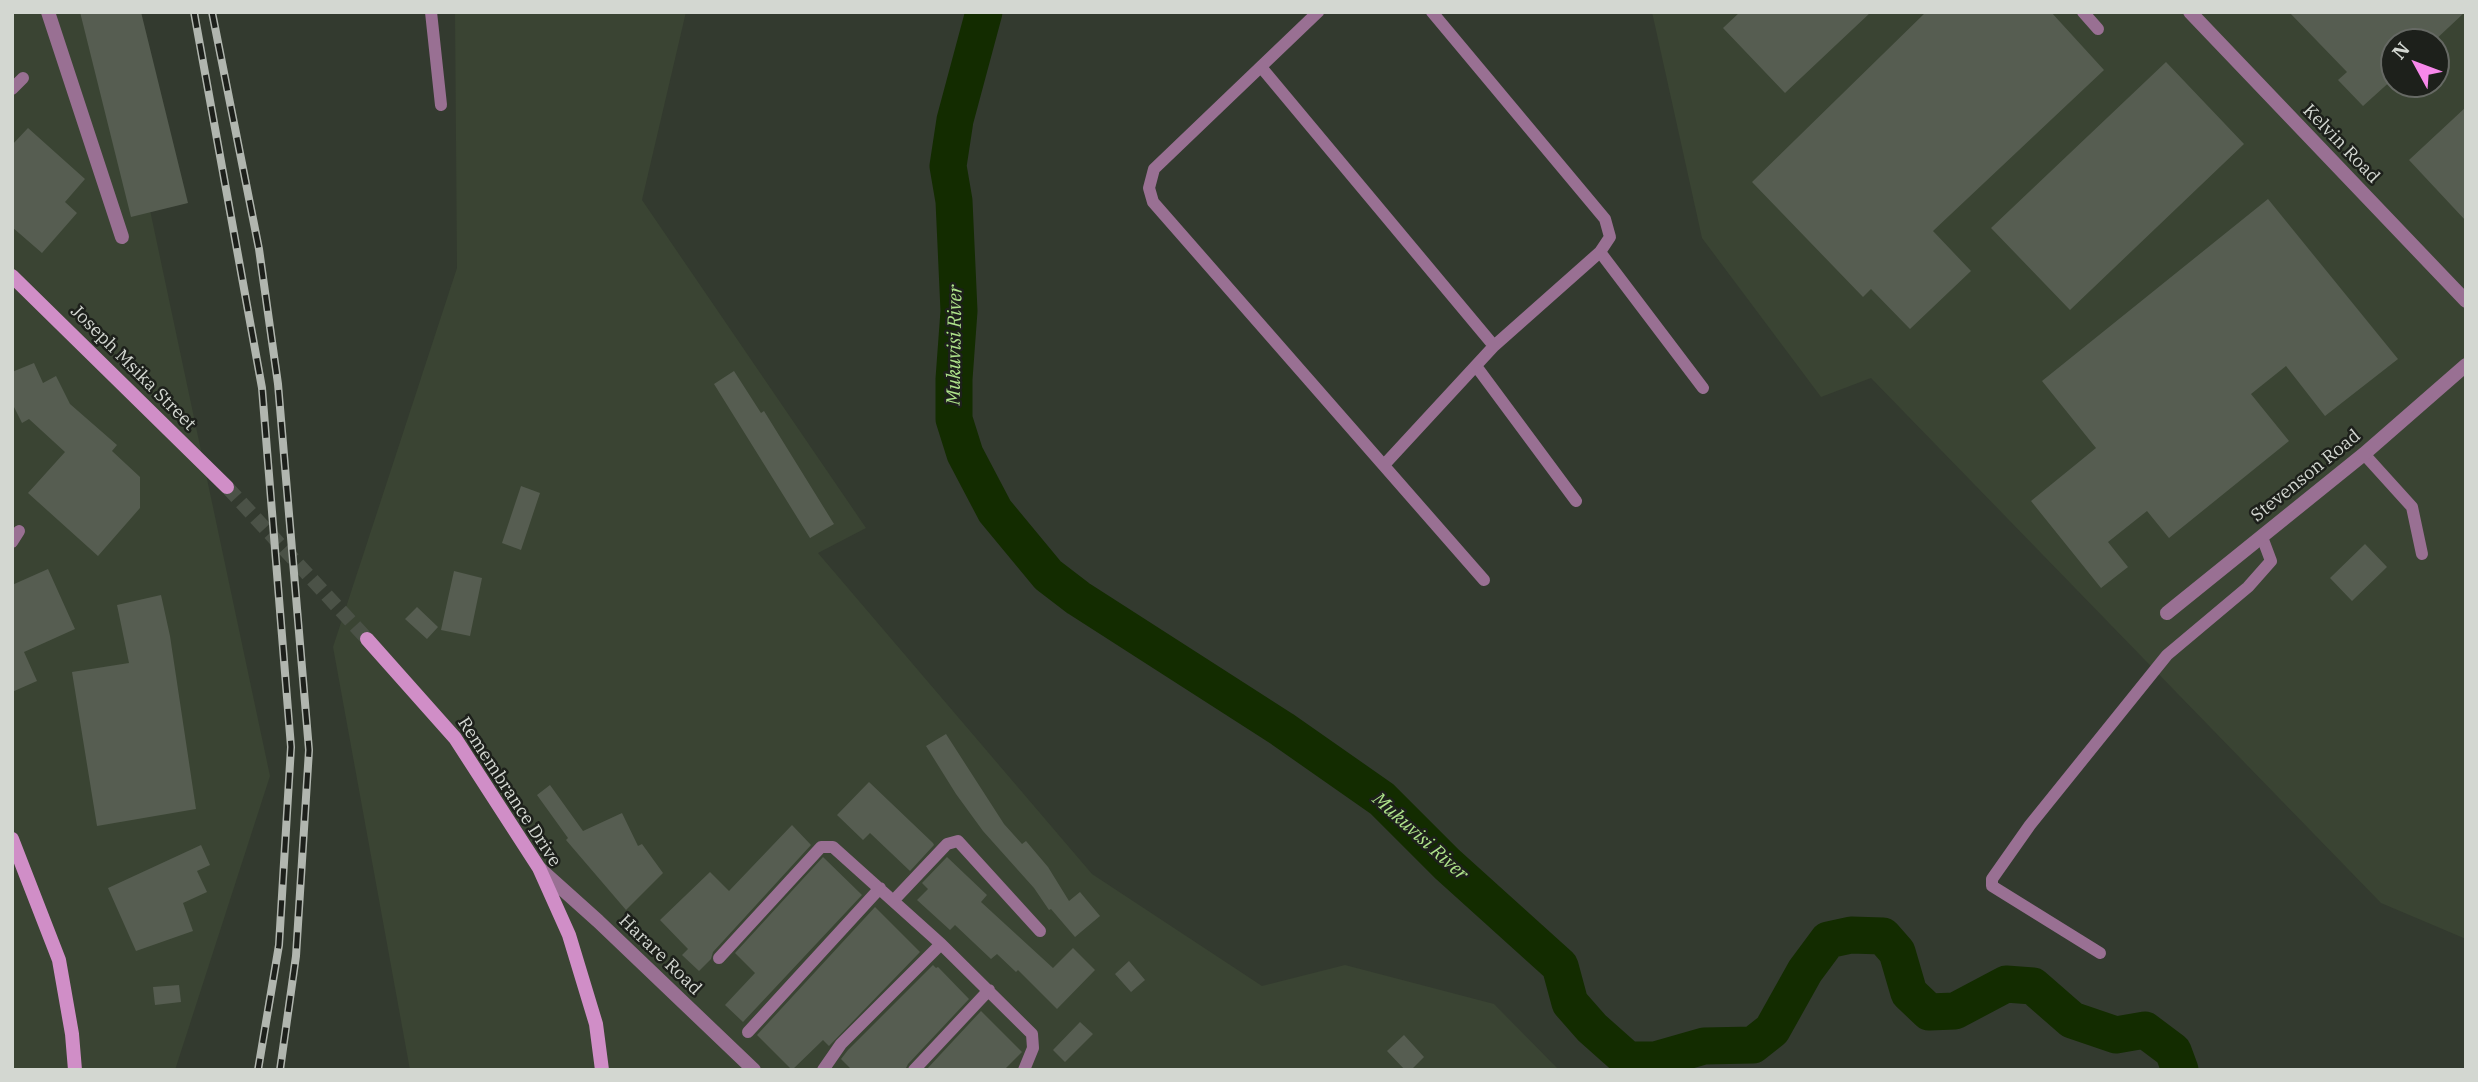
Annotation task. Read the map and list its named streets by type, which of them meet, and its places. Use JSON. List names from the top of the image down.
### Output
{
  "streets": {
    "street": [
      "Kelvin Road",
      "Joseph Msika Street",
      "Stevenson Road",
      "Remembrance Drive",
      "Harare Road"
    ]
  },
  "crossings": [
    ["Remembrance Drive", "Harare Road"]
  ],
  "water": ["Mukuvisi River"],
  "north": "top left"
}
